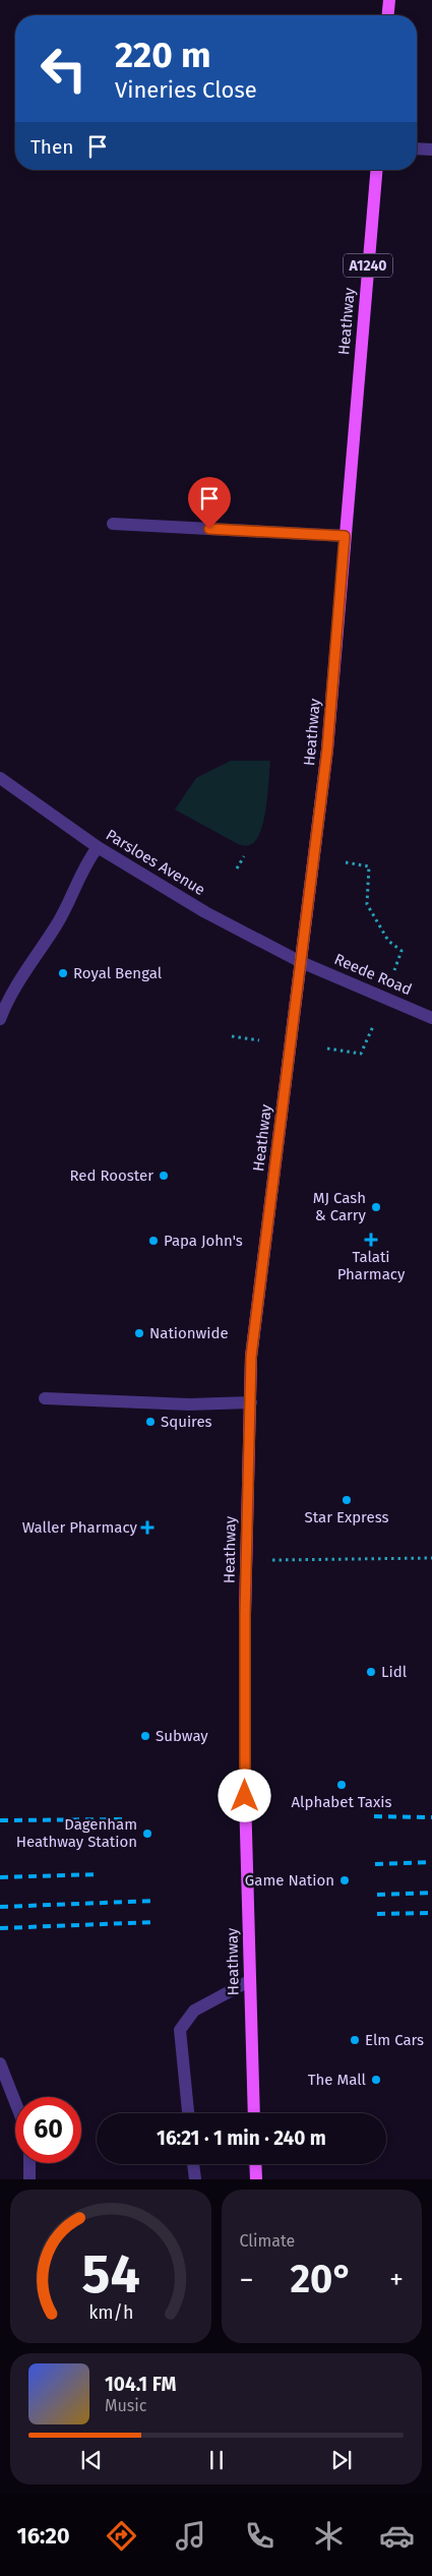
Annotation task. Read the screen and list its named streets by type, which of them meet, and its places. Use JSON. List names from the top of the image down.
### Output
{
  "streets": {
    "main road": ["A1240", "Heathway"],
    "street": ["Parsloes Avenue", "Reede Road"]
  },
  "crossings": [
    ["Heathway", "Parsloes Avenue"],
    ["Heathway", "Reede Road"],
    ["Parsloes Avenue", "Reede Road"]
  ],
  "places": {
    "other": [
      "Royal Bengal",
      "Red Rooster",
      "MJ Cash & Carry",
      "Papa John's",
      "Nationwide",
      "Squires",
      "Star Express",
      "Lidl",
      "Subway",
      "Alphabet Taxis",
      "Dagenham Heathway Station",
      "Game Nation",
      "Elm Cars",
      "The Mall"
    ],
    "health": ["Talati Pharmacy", "Waller Pharmacy"]
  },
  "page": {
    "turn": ["220 m", "Vineries Close"],
    "then": "Then",
    "limit": "60",
    "trip": "16:21 · 1 min · 240 m",
    "tile": "Climate",
    "heat": ["−", "20°", "+"],
    "song": ["104.1 FM", "Music"],
    "tabs": "16:20",
    "gauge": ["54", "km/h"]
  }
}
